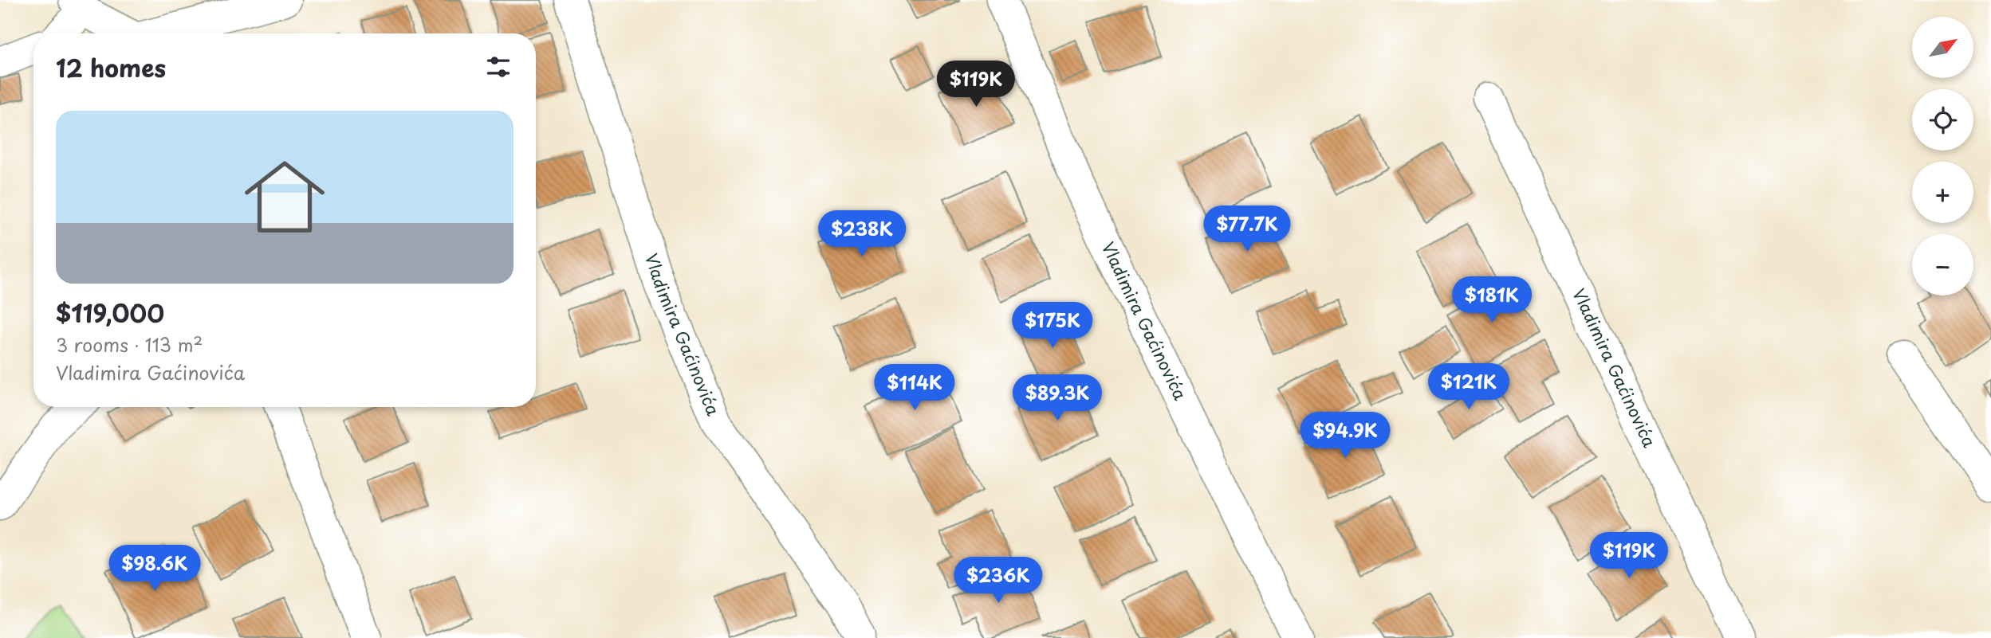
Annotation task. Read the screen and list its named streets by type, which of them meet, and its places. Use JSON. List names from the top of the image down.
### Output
{
  "streets": {
    "street": ["Vladimira Gaćinovića"]
  },
  "north": "top right",
  "page": {
    "map_buttons": ["+", "−"],
    "heading": "12 homes",
    "price": [
      "$119K",
      "$77.7K",
      "$238K",
      "$181K",
      "$175K",
      "$121K",
      "$114K",
      "$89.3K",
      "$94.9K",
      "$119K",
      "$98.6K",
      "$236K"
    ],
    "list": [
      {
        "name": "$119,000",
        "note": "3 rooms · 113 m² · Vladimira Gaćinovića"
      }
    ]
  }
}
